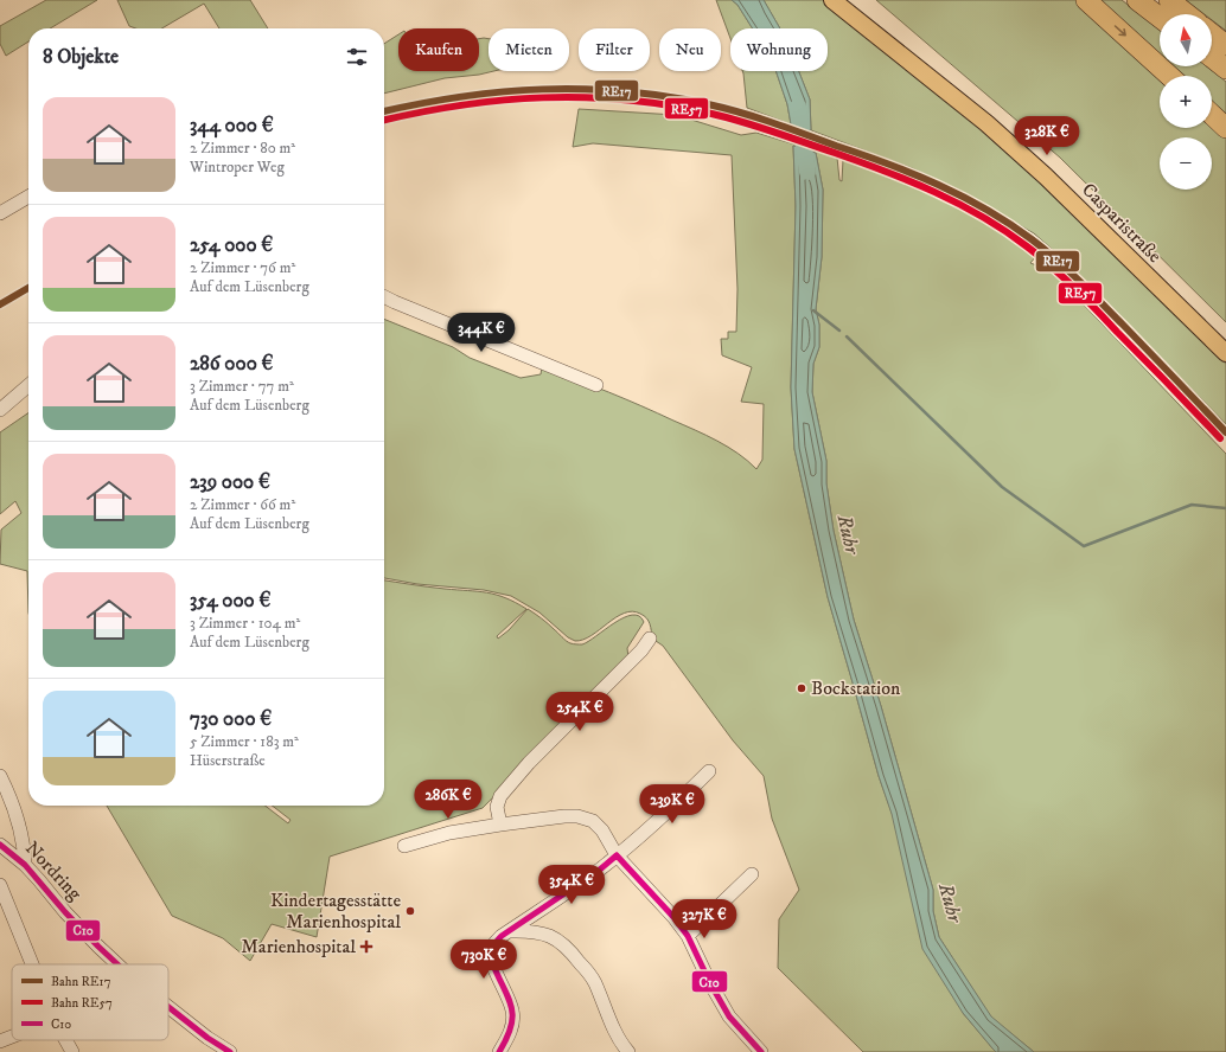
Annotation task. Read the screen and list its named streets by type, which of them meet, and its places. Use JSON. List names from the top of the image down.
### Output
{
  "streets": {
    "main road": ["Casparistraße"],
    "street": ["Nordring"]
  },
  "water": ["Ruhr"],
  "places": {
    "other": ["Bockstation", "Kindertagesstätte Marienhospital"],
    "health": ["Marienhospital"]
  },
  "lines": ["rail line RE17", "rail line RE57", "transit line C10"],
  "legend": ["Bahn RE17", "Bahn RE57", "C10"],
  "north": "top",
  "page": {
    "map_buttons": ["+", "−"],
    "chip": [
      "Kaufen",
      "Mieten",
      "Filter",
      "Neu",
      "Wohnung"
    ],
    "heading": "8 Objekte",
    "list": [
      {
        "name": "344 000 €",
        "note": "2 Zimmer · 80 m² · Wintroper Weg"
      },
      {
        "name": "254 000 €",
        "note": "2 Zimmer · 76 m² · Auf dem Lüsenberg"
      },
      {
        "name": "286 000 €",
        "note": "3 Zimmer · 77 m² · Auf dem Lüsenberg"
      },
      {
        "name": "239 000 €",
        "note": "2 Zimmer · 66 m² · Auf dem Lüsenberg"
      },
      {
        "name": "354 000 €",
        "note": "3 Zimmer · 104 m² · Auf dem Lüsenberg"
      },
      {
        "name": "730 000 €",
        "note": "5 Zimmer · 183 m² · Hüserstraße"
      }
    ],
    "price": [
      "328K €",
      "344K €",
      "254K €",
      "286K €",
      "239K €",
      "354K €",
      "327K €",
      "730K €"
    ]
  }
}
